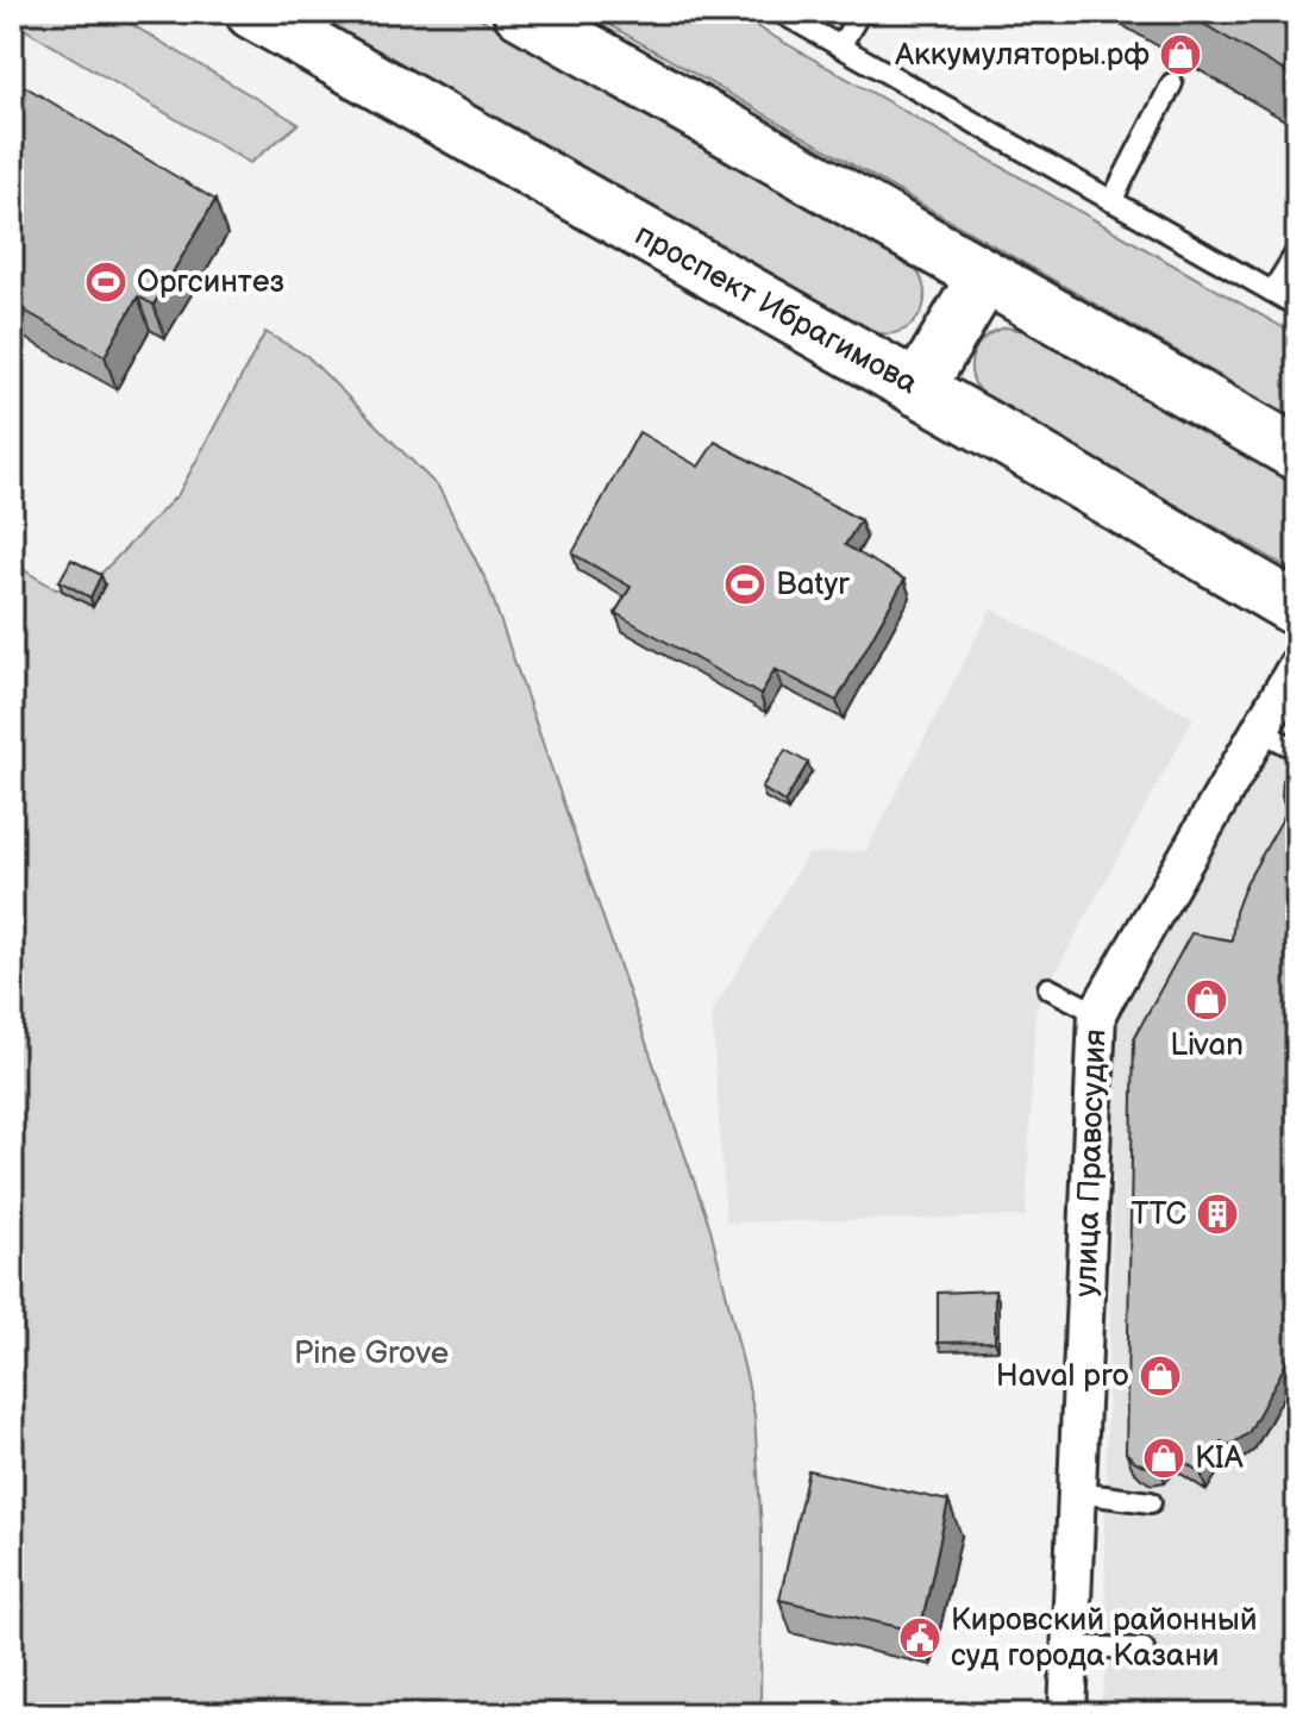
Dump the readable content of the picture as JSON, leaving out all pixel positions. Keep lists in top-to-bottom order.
{
  "streets": {
    "main road": ["проспект Ибрагимова"],
    "street": ["улица Правосудия"]
  },
  "parks": ["Pine Grove"],
  "places": {
    "shop": [
      "Аккумуляторы.рф",
      "Livan",
      "Haval pro",
      "KIA"
    ],
    "sports": ["Оргсинтез", "Batyr"],
    "building": ["ТТС"],
    "public building": ["Кировский районный суд города Казани"]
  }
}
